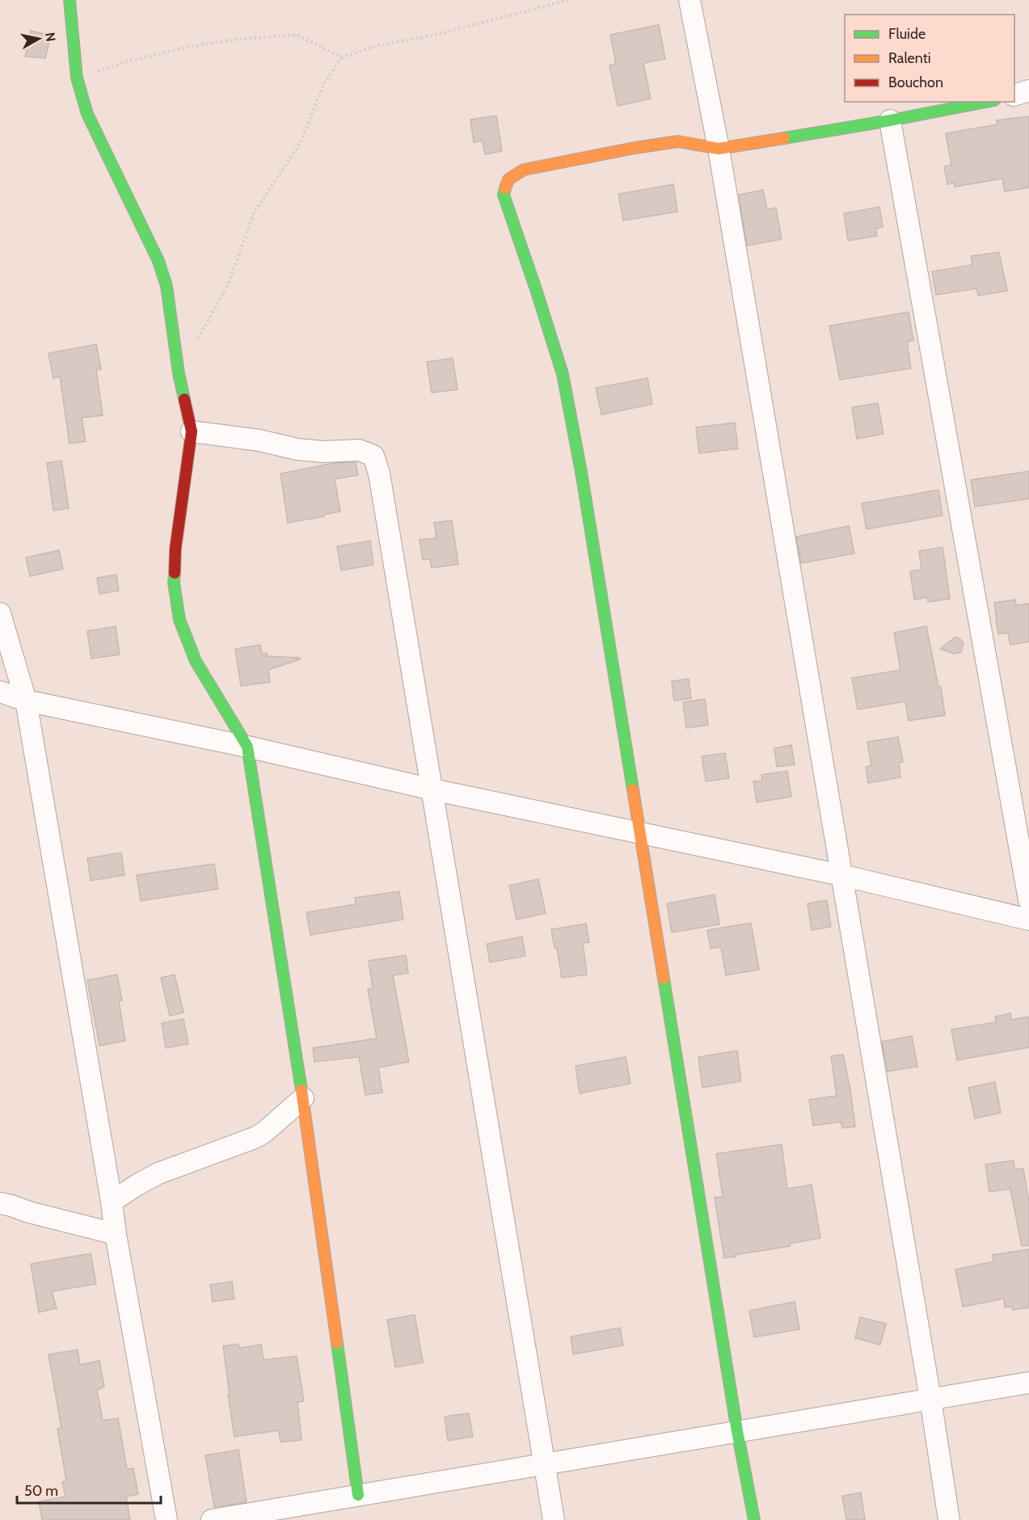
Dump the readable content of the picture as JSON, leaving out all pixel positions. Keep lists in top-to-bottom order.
{
  "legend": ["Fluide", "Ralenti", "Bouchon"],
  "scale_bar": "50 m",
  "north": "right"
}
